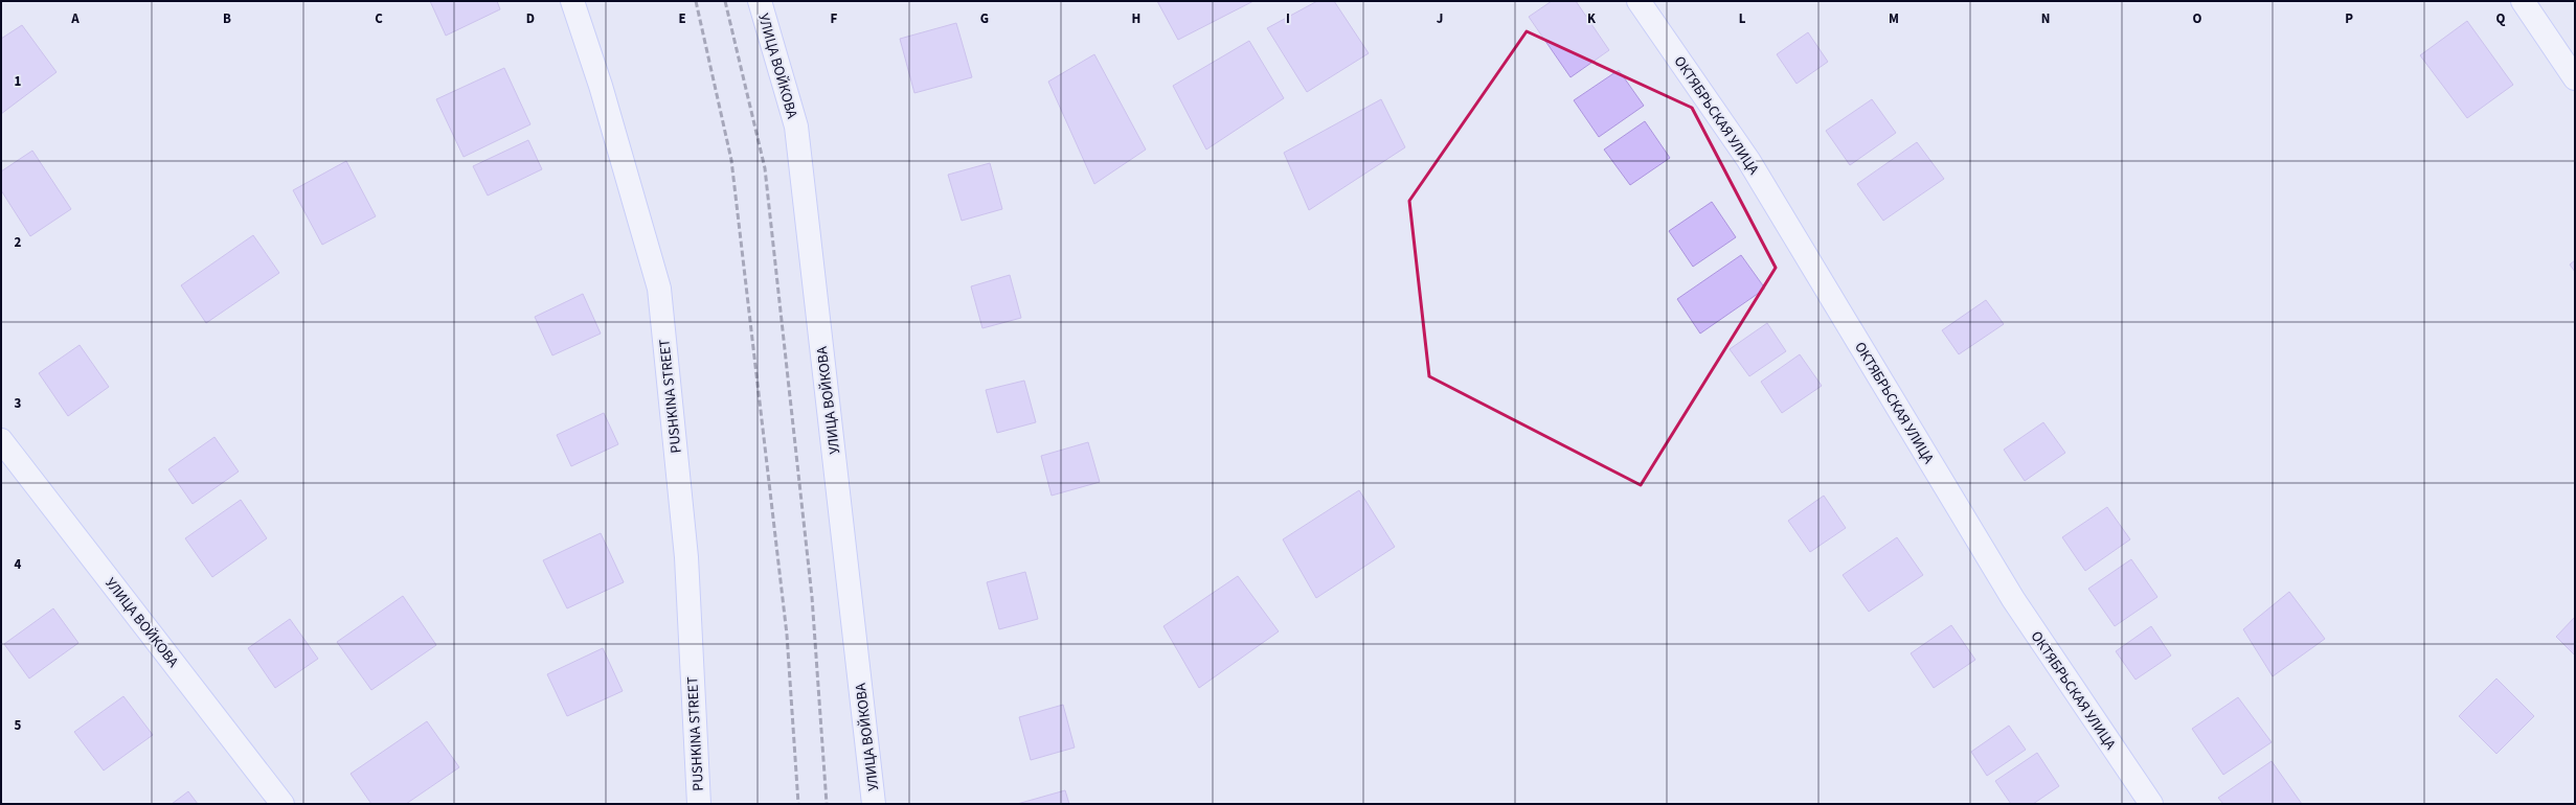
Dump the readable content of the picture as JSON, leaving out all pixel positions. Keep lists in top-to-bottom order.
{
  "streets": {
    "street": ["УЛИЦА ВОЙКОВА", "ОКТЯБРЬСКАЯ УЛИЦА", "PUSHKINA STREET"]
  },
  "grid": {
    "columns": [
      "A",
      "B",
      "C",
      "D",
      "E",
      "F",
      "G",
      "H",
      "I",
      "J",
      "K",
      "L",
      "M",
      "N",
      "O",
      "P",
      "Q"
    ],
    "rows": [
      "1",
      "2",
      "3",
      "4",
      "5"
    ]
  }
}
